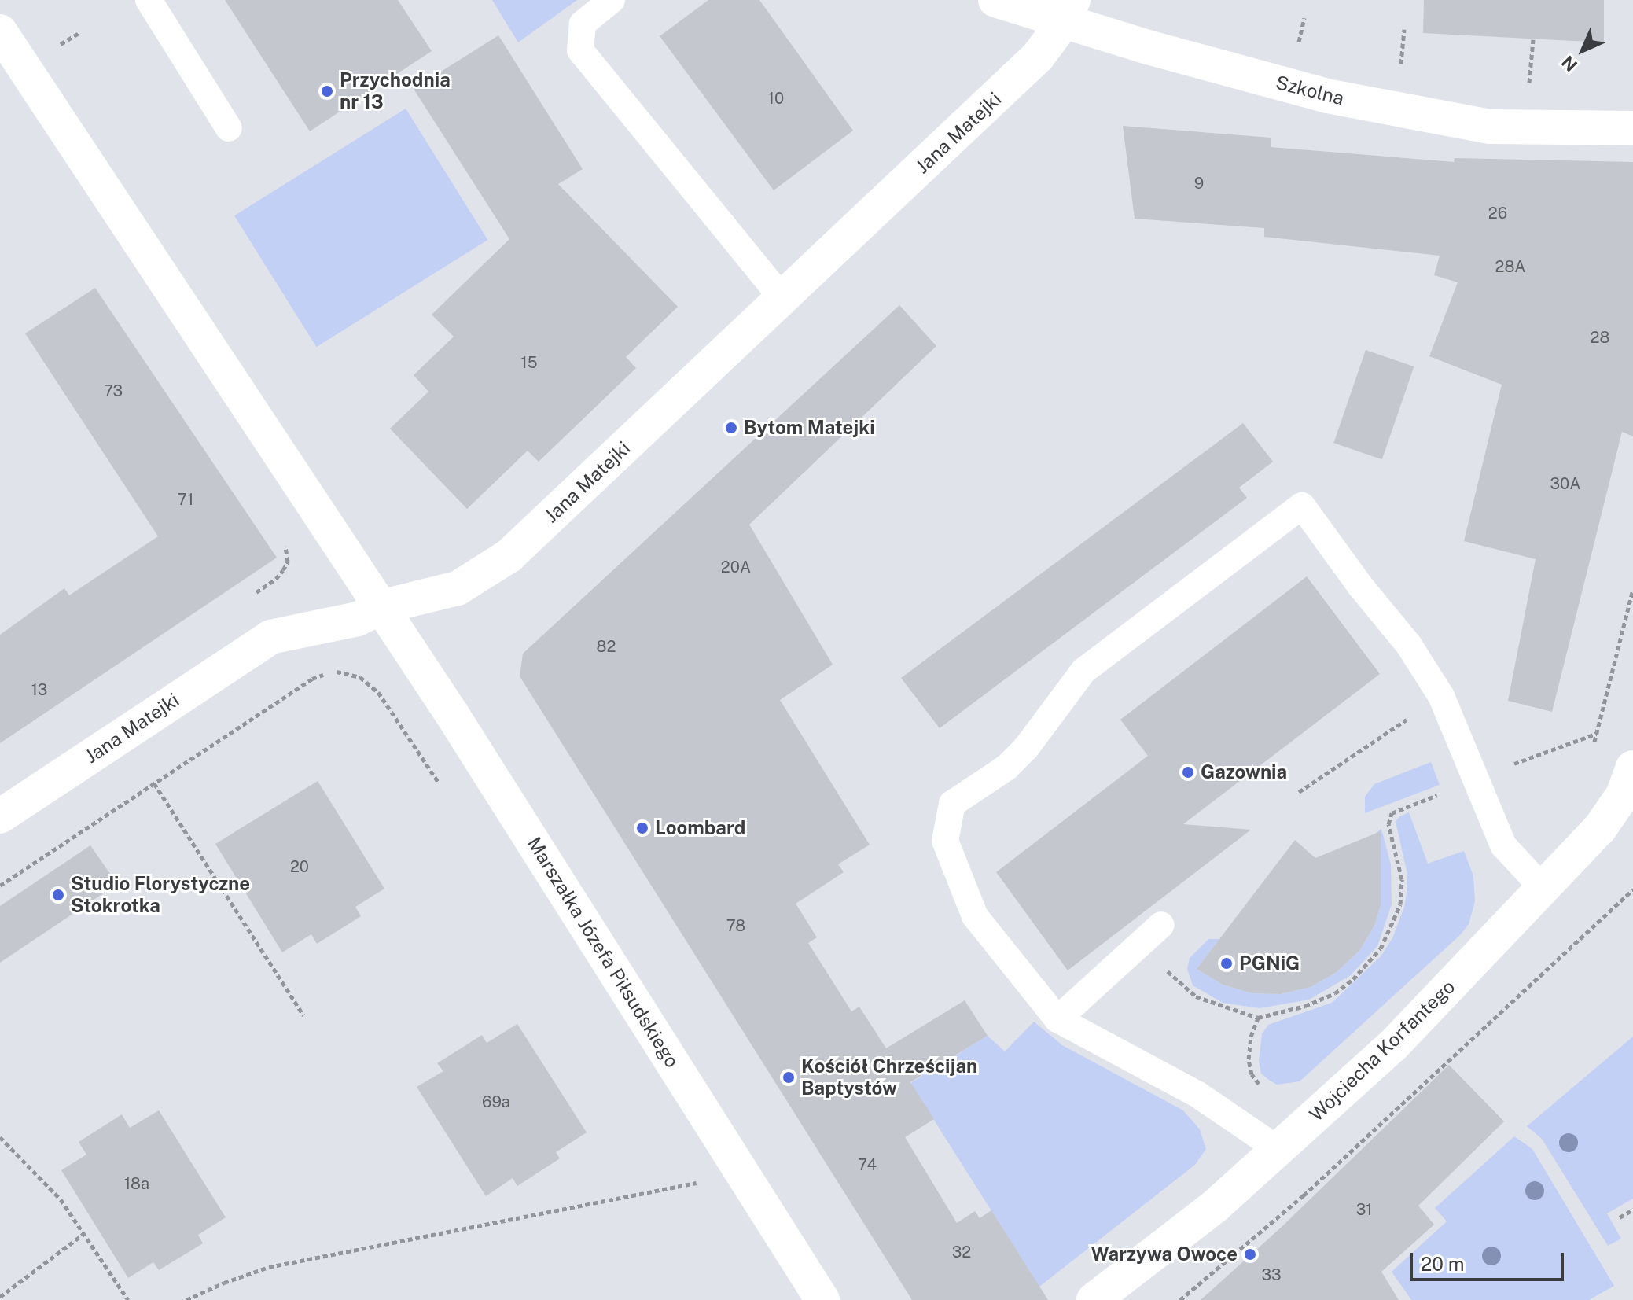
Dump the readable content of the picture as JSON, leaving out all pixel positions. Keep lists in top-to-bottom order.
{
  "streets": {
    "street": [
      "Szkolna",
      "Jana Matejki",
      "Marszałka Józefa Piłsudskiego",
      "Wojciecha Korfantego"
    ]
  },
  "crossings": [
    ["Szkolna", "Jana Matejki"],
    ["Jana Matejki", "Marszałka Józefa Piłsudskiego"]
  ],
  "places": [
    "Przychodnia nr 13",
    "Bytom Matejki",
    "Gazownia",
    "Loombard",
    "Studio Florystyczne Stokrotka",
    "PGNiG",
    "Kościół Chrześcijan Baptystów",
    "Warzywa Owoce"
  ],
  "house_numbers": [
    "10",
    "9",
    "26",
    "28A",
    "28",
    "15",
    "73",
    "30A",
    "71",
    "20A",
    "82",
    "13",
    "20",
    "78",
    "69a",
    "74",
    "18a",
    "31",
    "32",
    "33"
  ],
  "scale_bar": "20 m",
  "north": "bottom left"
}
